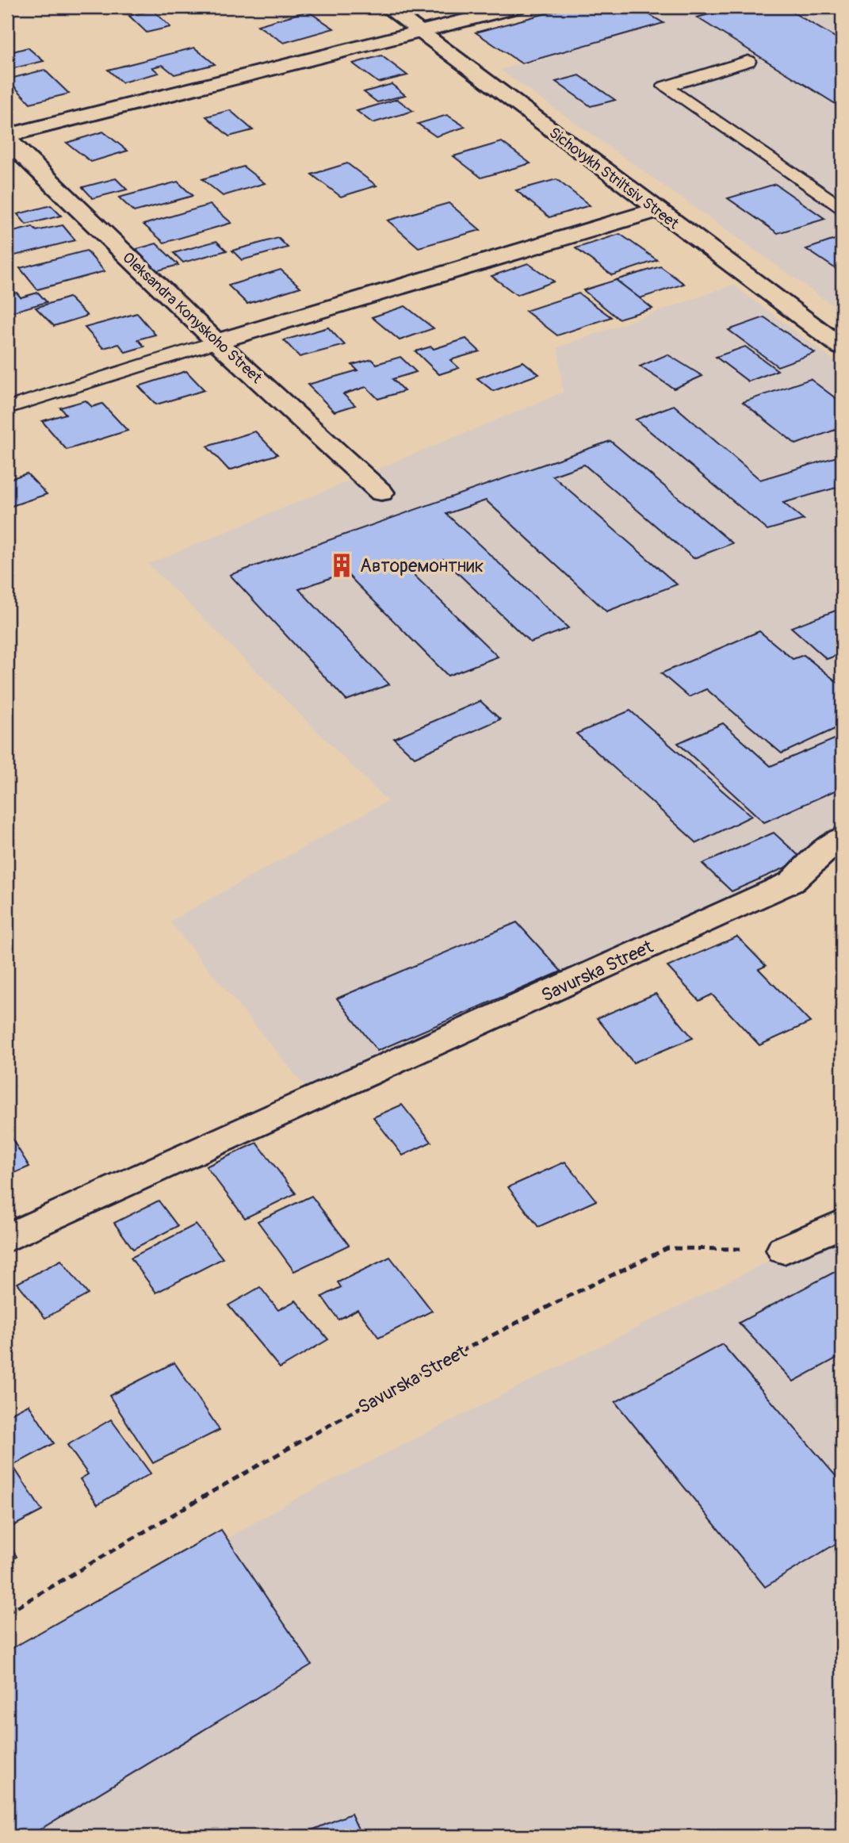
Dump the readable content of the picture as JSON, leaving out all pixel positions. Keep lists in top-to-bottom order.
{
  "streets": {
    "street": ["Sichovykh Striltsiv Street", "Oleksandra Konyskoho Street", "Savurska Street"]
  },
  "places": {
    "building": ["Авторемонтник"]
  }
}
